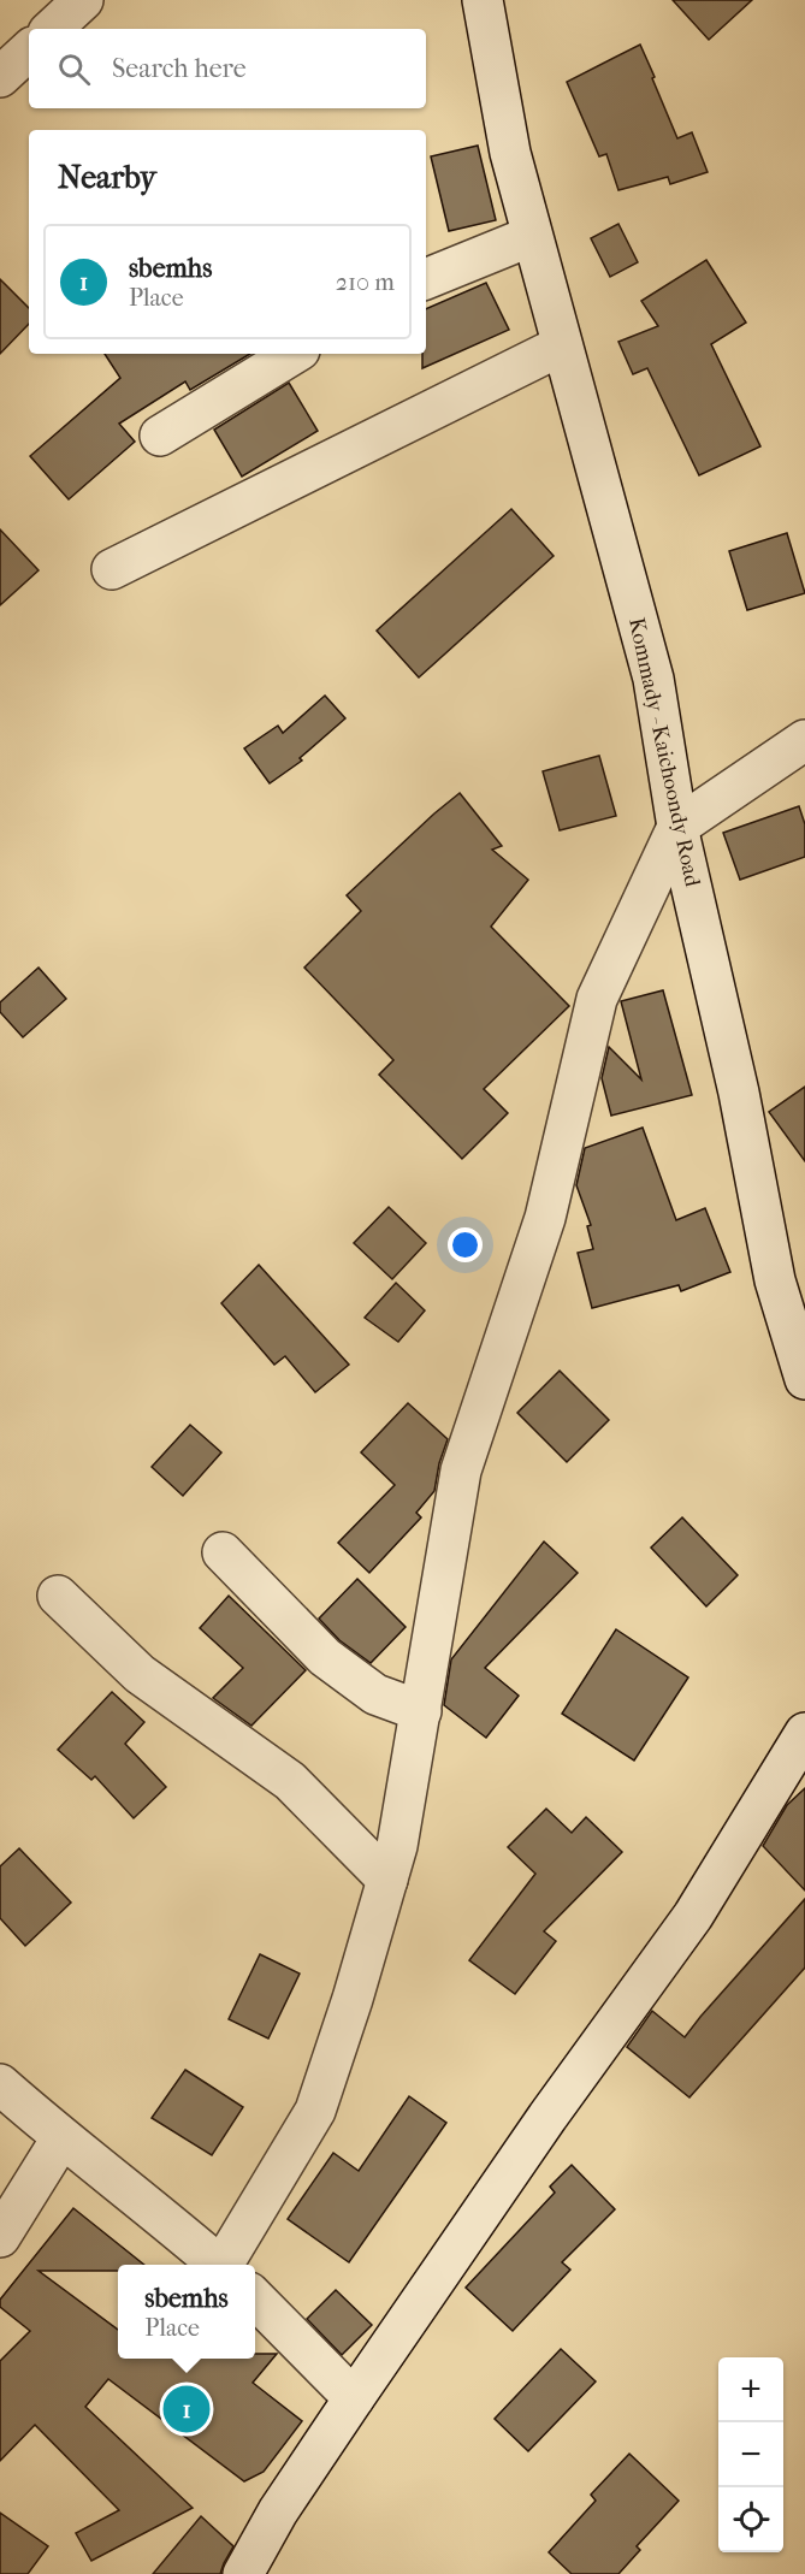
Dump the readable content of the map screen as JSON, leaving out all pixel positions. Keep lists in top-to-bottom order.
{
  "streets": {
    "street": ["Kommady - Kaichoondy Road"]
  },
  "page": {
    "search": "Search here",
    "heading": "Nearby",
    "list": [
      {
        "mark": "1",
        "name": "sbemhs",
        "note": "Place",
        "value": "210 m"
      }
    ],
    "popup": ["sbemhs", "Place"],
    "map_buttons": ["+", "−"],
    "pins": "1"
  }
}
